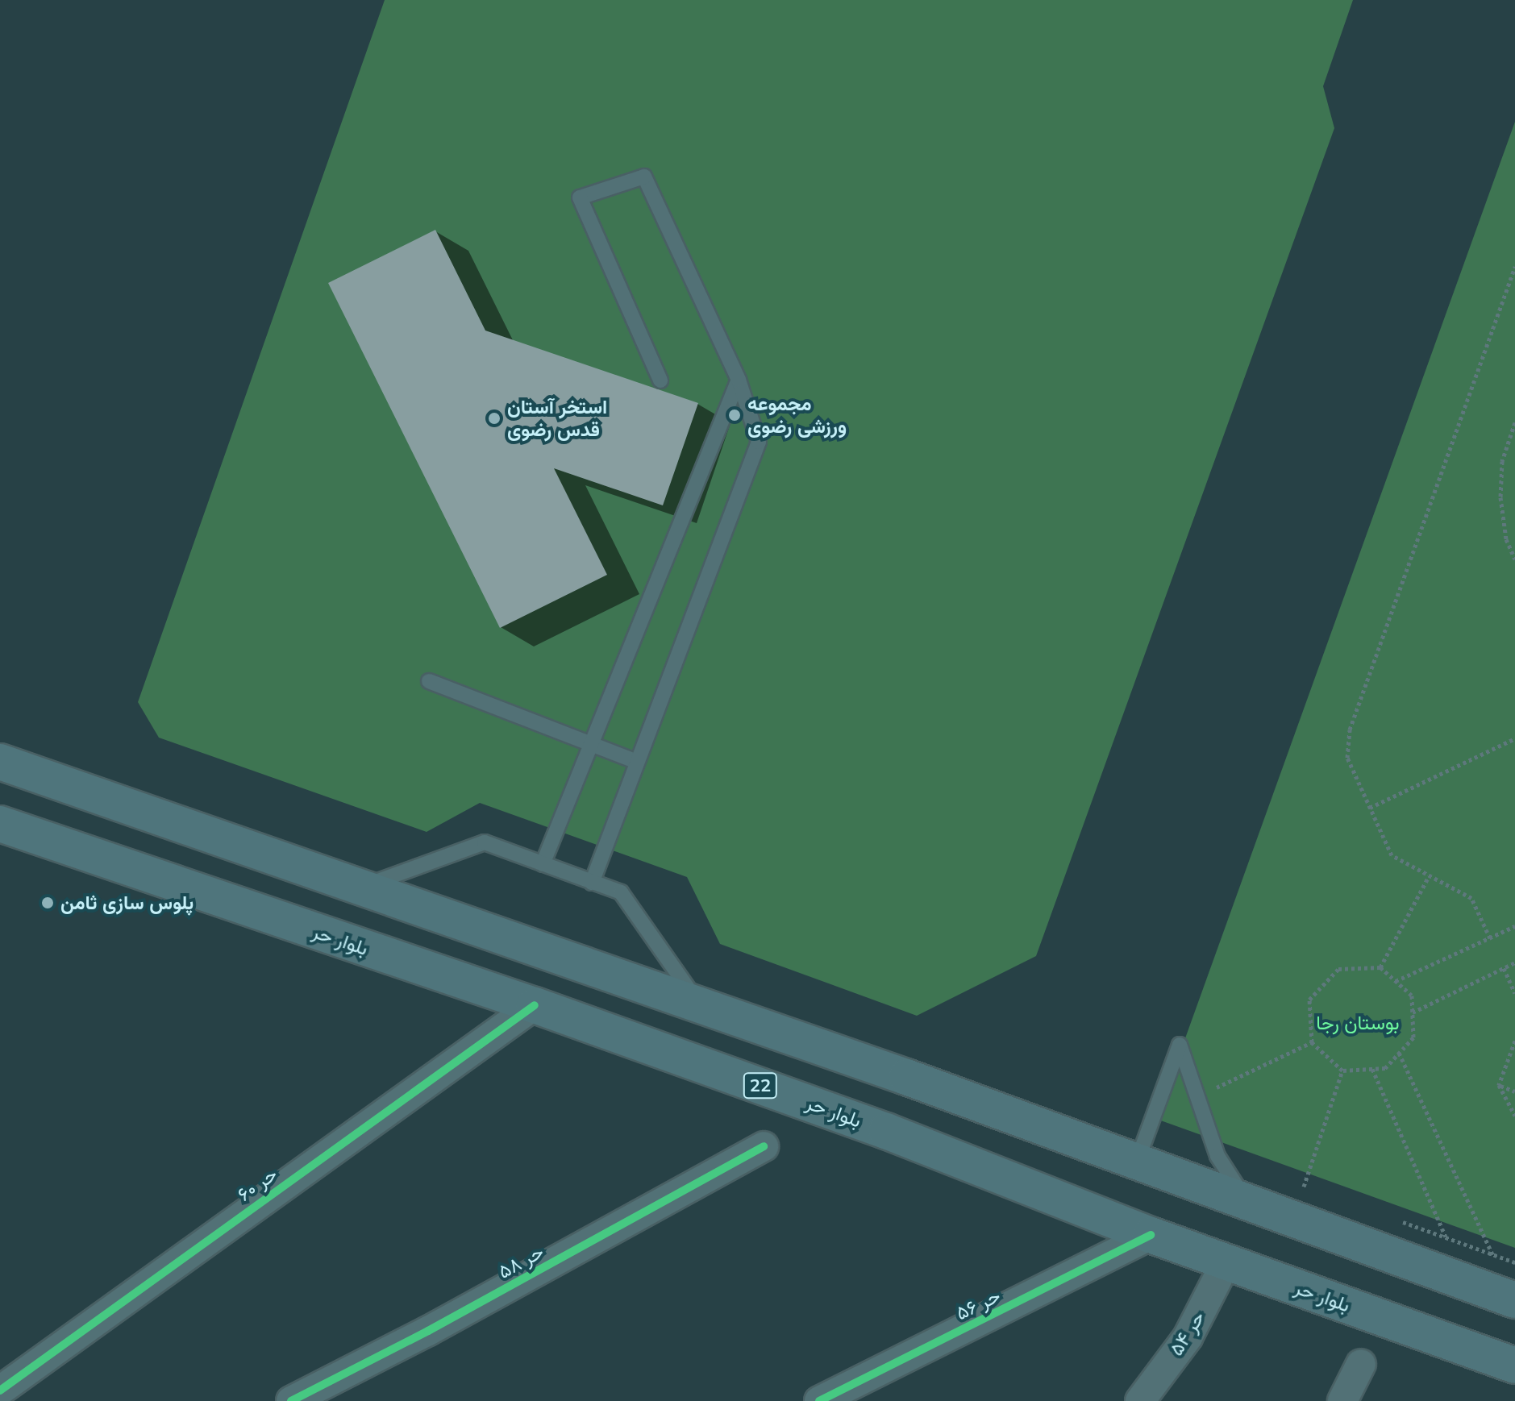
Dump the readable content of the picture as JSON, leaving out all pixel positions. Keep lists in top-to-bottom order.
{
  "streets": {
    "main road": ["بلوار حر", "22"],
    "street": [
      "حر ۶۰",
      "حر ۵۸",
      "حر ۵۶",
      "حر ۵۴"
    ]
  },
  "crossings": [
    ["بلوار حر", "حر ۶۰"],
    ["بلوار حر", "حر ۵۶"],
    ["بلوار حر", "حر ۵۴"]
  ],
  "parks": ["بوستان رجا"],
  "places": ["مجموعه ورزشی رضوی", "استخر آستان قدس رضوی", "پلوس سازی ثامن"]
}
